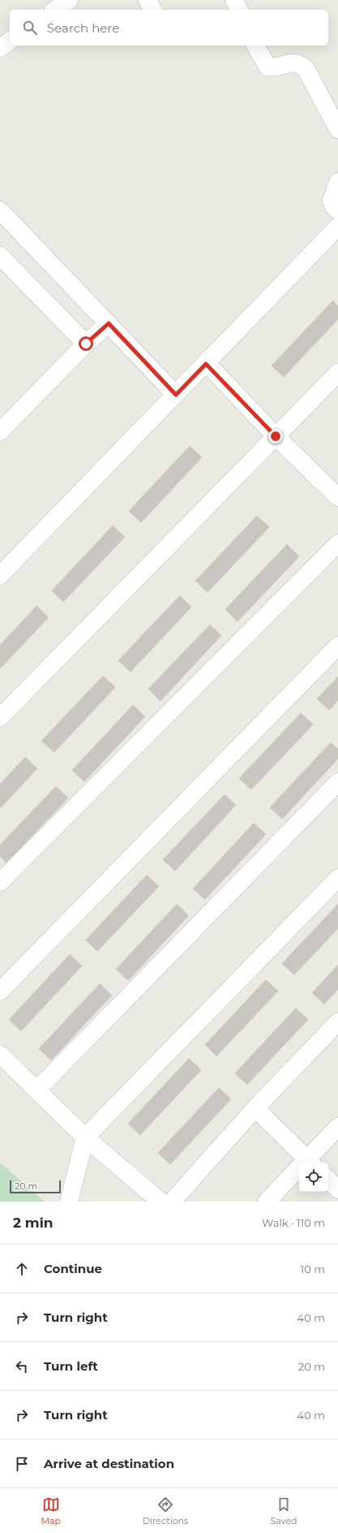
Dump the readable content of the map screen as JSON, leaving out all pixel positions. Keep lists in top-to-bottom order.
{
  "scale_bar": "20 m",
  "page": {
    "search": "Search here",
    "scale": "20 m",
    "heading": ["2 min", "Walk · 110 m"],
    "list": [
      ["Continue", "10 m"],
      ["Turn right", "40 m"],
      ["Turn left", "20 m"],
      ["Turn right", "40 m"],
      "Arrive at destination"
    ],
    "nav": ["Map", "Directions", "Saved"]
  }
}
